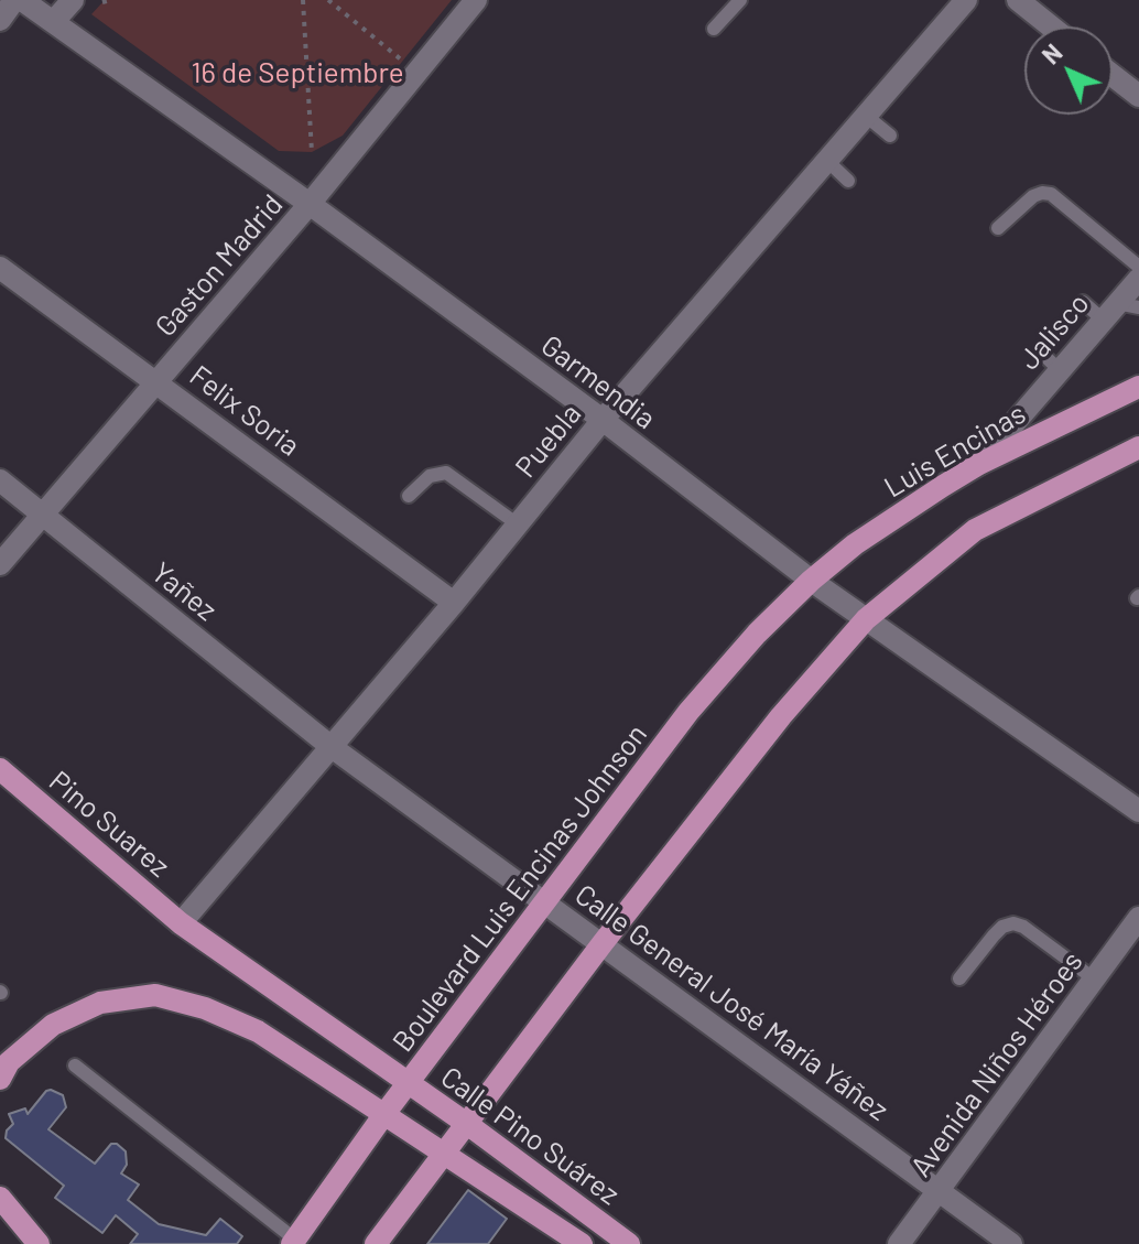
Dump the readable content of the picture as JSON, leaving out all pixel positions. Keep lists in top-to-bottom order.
{
  "streets": {
    "main road": [
      "Luis Encinas",
      "Pino Suarez",
      "Boulevard Luis Encinas Johnson",
      "Calle Pino Suárez"
    ],
    "street": [
      "Gaston Madrid",
      "Jalisco",
      "Garmendia",
      "Felix Soria",
      "Puebla",
      "Yañez",
      "Calle General José María Yáñez",
      "Avenida Niños Héroes"
    ]
  },
  "crossings": [
    ["Gaston Madrid", "Garmendia"],
    ["Gaston Madrid", "Felix Soria"],
    ["Gaston Madrid", "Yañez"],
    ["Jalisco", "Luis Encinas"],
    ["Garmendia", "Puebla"],
    ["Garmendia", "Luis Encinas"],
    ["Garmendia", "Boulevard Luis Encinas Johnson"],
    ["Felix Soria", "Puebla"],
    ["Puebla", "Yañez"],
    ["Puebla", "Pino Suarez"],
    ["Puebla", "Calle General José María Yáñez"],
    ["Puebla", "Calle Pino Suárez"],
    ["Luis Encinas", "Boulevard Luis Encinas Johnson"],
    ["Yañez", "Calle General José María Yáñez"],
    ["Pino Suarez", "Calle Pino Suárez"],
    ["Boulevard Luis Encinas Johnson", "Calle General José María Yáñez"],
    ["Boulevard Luis Encinas Johnson", "Calle Pino Suárez"],
    ["Calle General José María Yáñez", "Avenida Niños Héroes"]
  ],
  "parks": ["16 de Septiembre"],
  "north": "top left"
}
